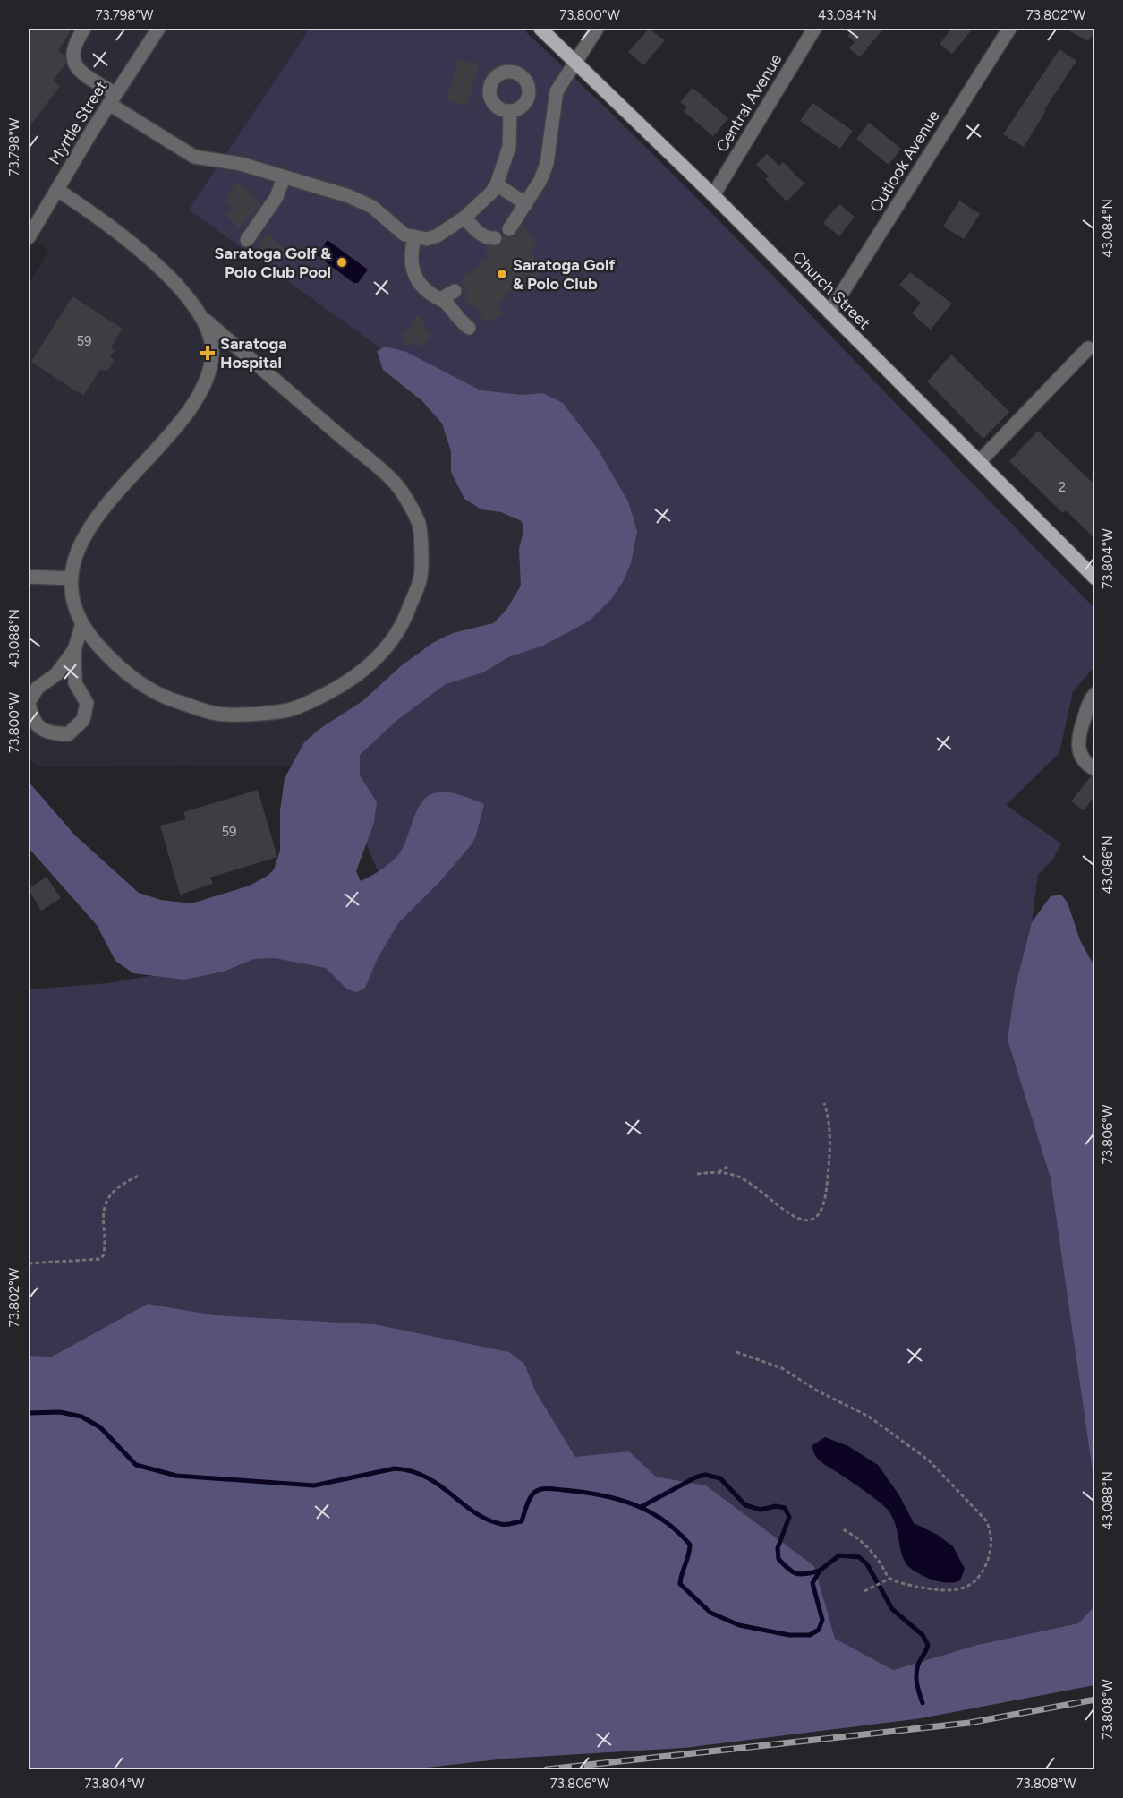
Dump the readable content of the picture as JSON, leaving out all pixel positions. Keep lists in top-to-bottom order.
{
  "streets": {
    "main road": ["Church Street"],
    "street": ["Central Avenue", "Myrtle Street", "Outlook Avenue"]
  },
  "crossings": [
    ["Central Avenue", "Church Street"],
    ["Outlook Avenue", "Church Street"]
  ],
  "places": {
    "other": ["Saratoga Golf & Polo Club Pool", "Saratoga Golf & Polo Club"],
    "health": ["Saratoga Hospital"]
  },
  "house_numbers": ["59", "2", "59"],
  "coordinates": [
    "73.798°W",
    "73.800°W",
    "43.084°N",
    "73.802°W",
    "73.804°W",
    "43.088°N",
    "43.086°N",
    "73.806°W",
    "73.808°W"
  ]
}
